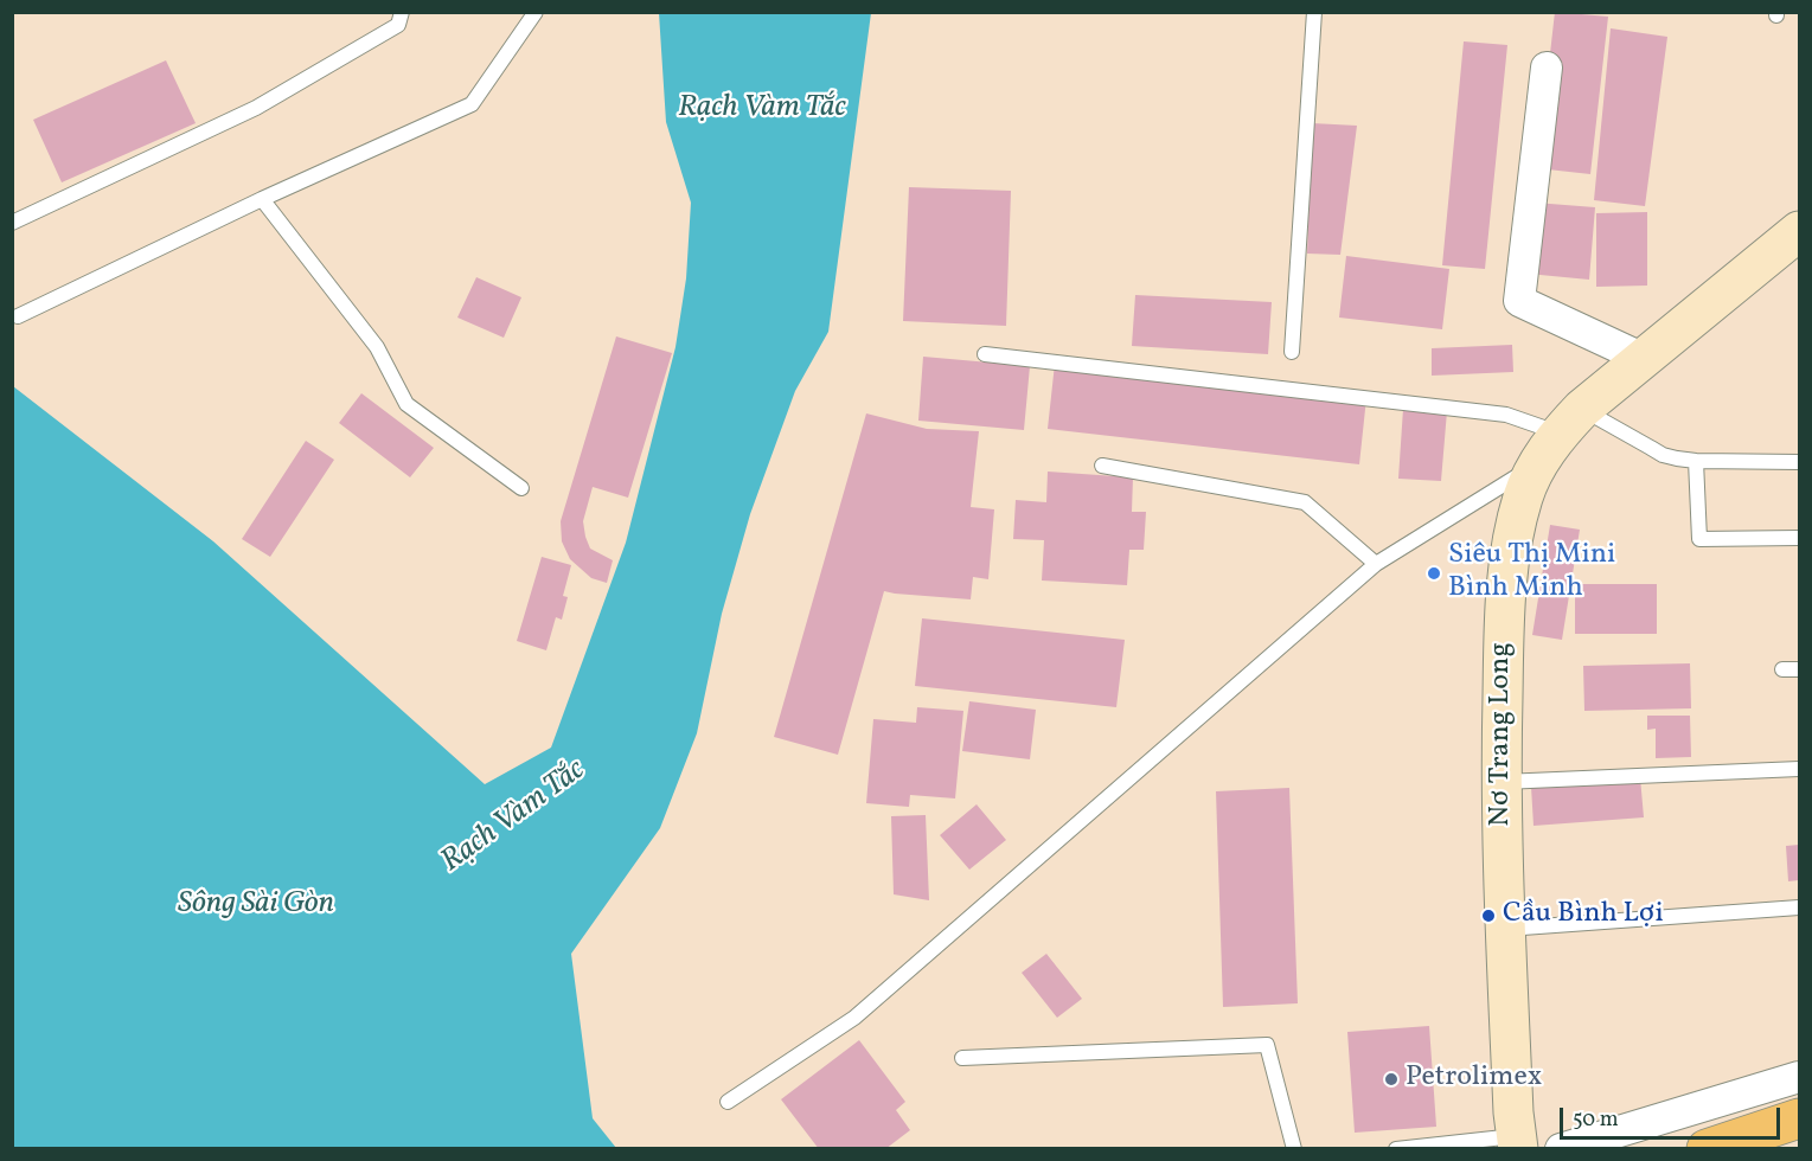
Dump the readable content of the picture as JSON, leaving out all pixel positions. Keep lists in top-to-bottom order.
{
  "streets": {
    "street": ["Nơ Trang Long"]
  },
  "water": ["Rạch Vàm Tắc", "Sông Sài Gòn"],
  "places": ["Siêu Thị Mini Bình Minh", "Cầu Bình Lợi", "Petrolimex"],
  "scale_bar": "50 m"
}
